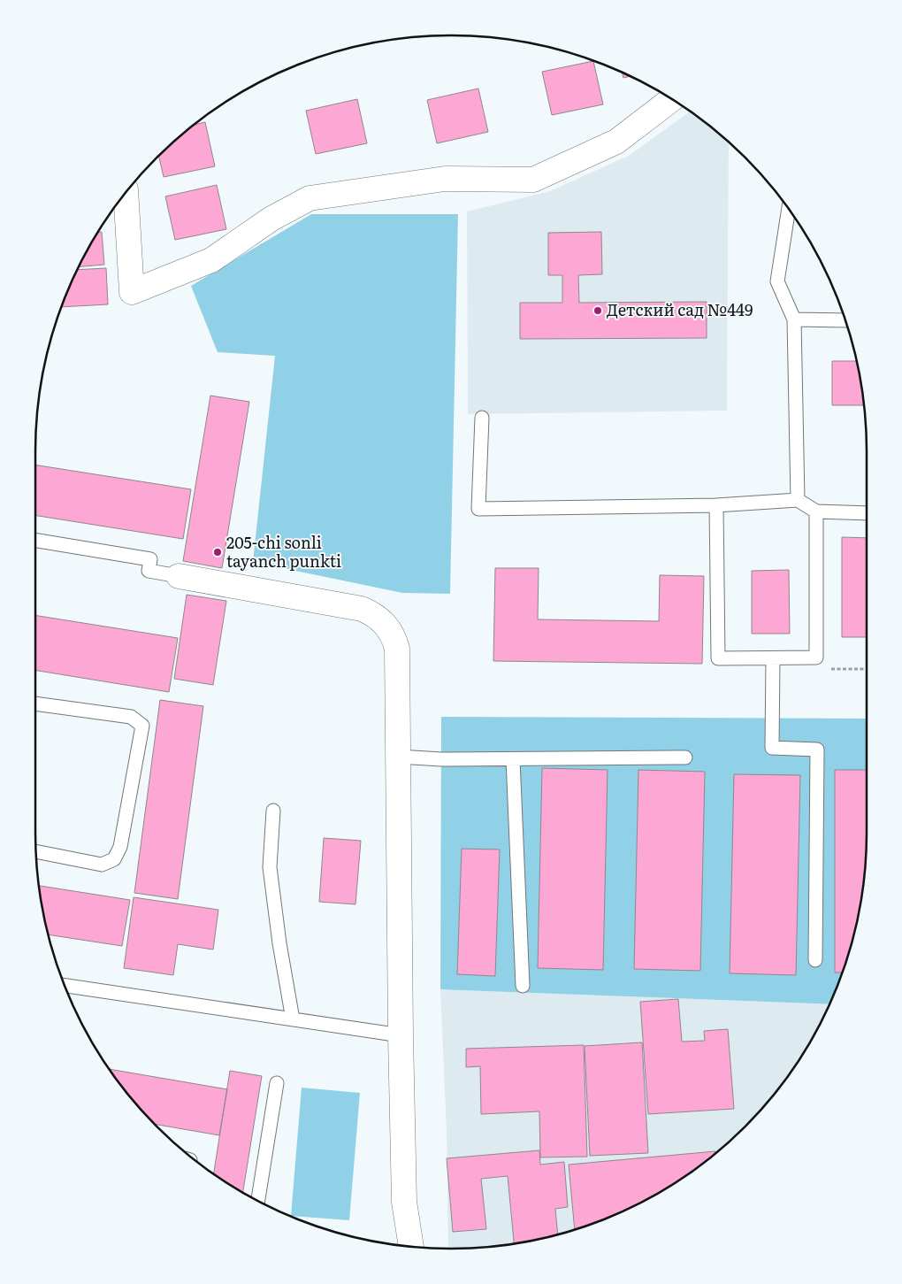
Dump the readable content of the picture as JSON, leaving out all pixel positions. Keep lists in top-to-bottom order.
{
  "places": ["Детский сад №449", "205-chi sonli tayanch punkti"]
}
